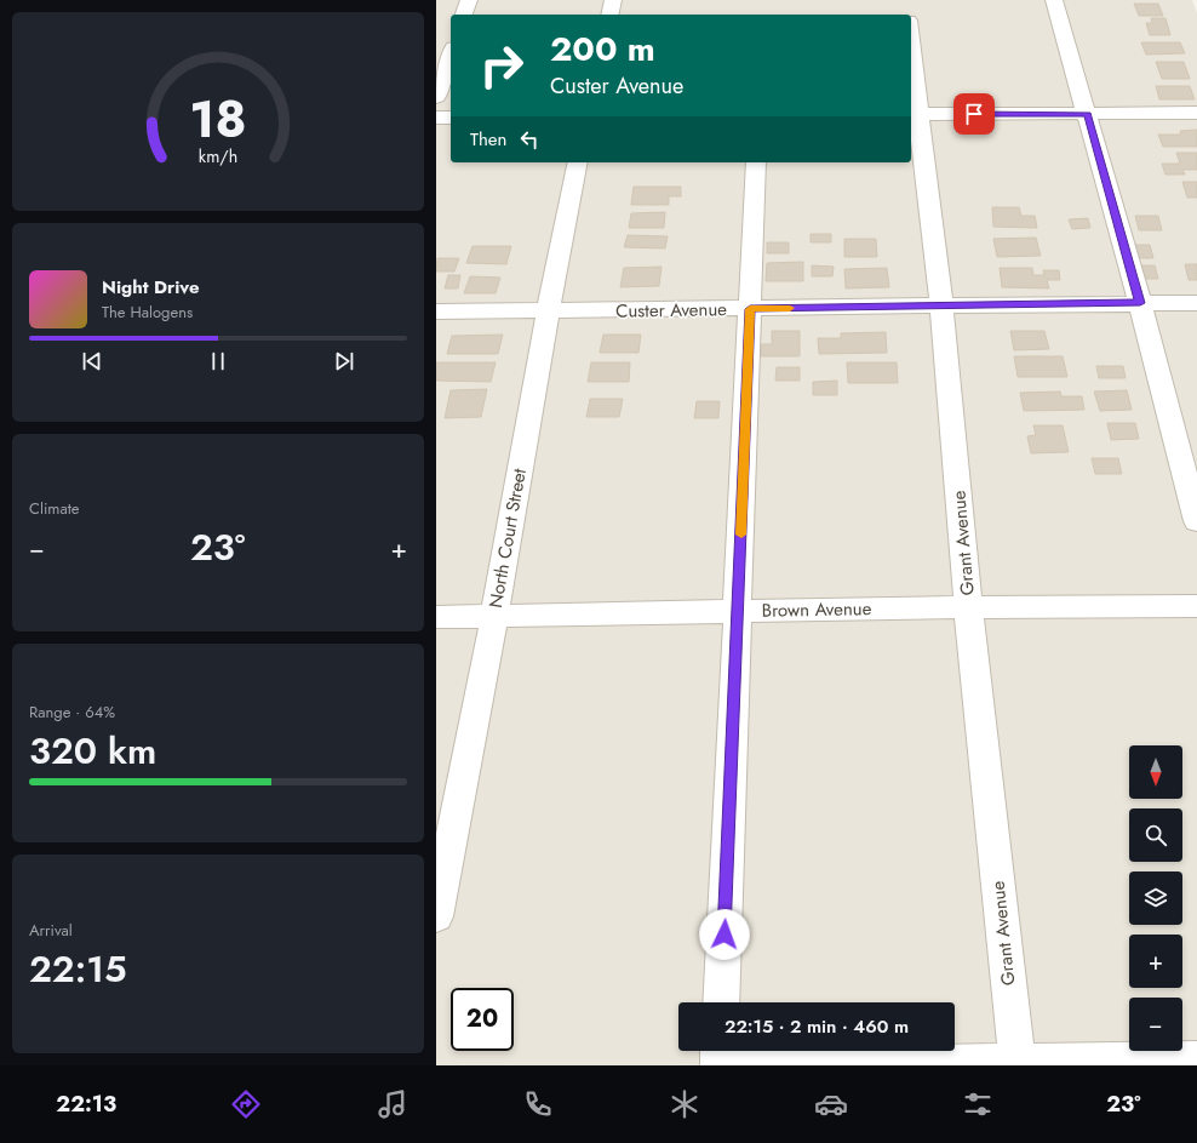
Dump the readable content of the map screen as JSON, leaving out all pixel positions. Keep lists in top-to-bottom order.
{
  "streets": {
    "street": [
      "Custer Avenue",
      "North Court Street",
      "Grant Avenue",
      "Brown Avenue"
    ]
  },
  "crossings": [
    ["Custer Avenue", "North Court Street"],
    ["Custer Avenue", "Grant Avenue"],
    ["North Court Street", "Brown Avenue"],
    ["Grant Avenue", "Brown Avenue"]
  ],
  "north": "bottom",
  "page": {
    "turn": ["200 m", "Custer Avenue"],
    "then": "Then",
    "song": ["Night Drive", "The Halogens"],
    "tile": [
      "Climate",
      ["Range · 64%", "320 km"],
      ["Arrival", "22:15"]
    ],
    "heat": ["−", "23°", "+"],
    "map_buttons": ["+", "−"],
    "limit": "20",
    "trip": "22:15 · 2 min · 460 m",
    "tabs": ["22:13", "23°"],
    "gauge": ["18", "km/h"]
  }
}
